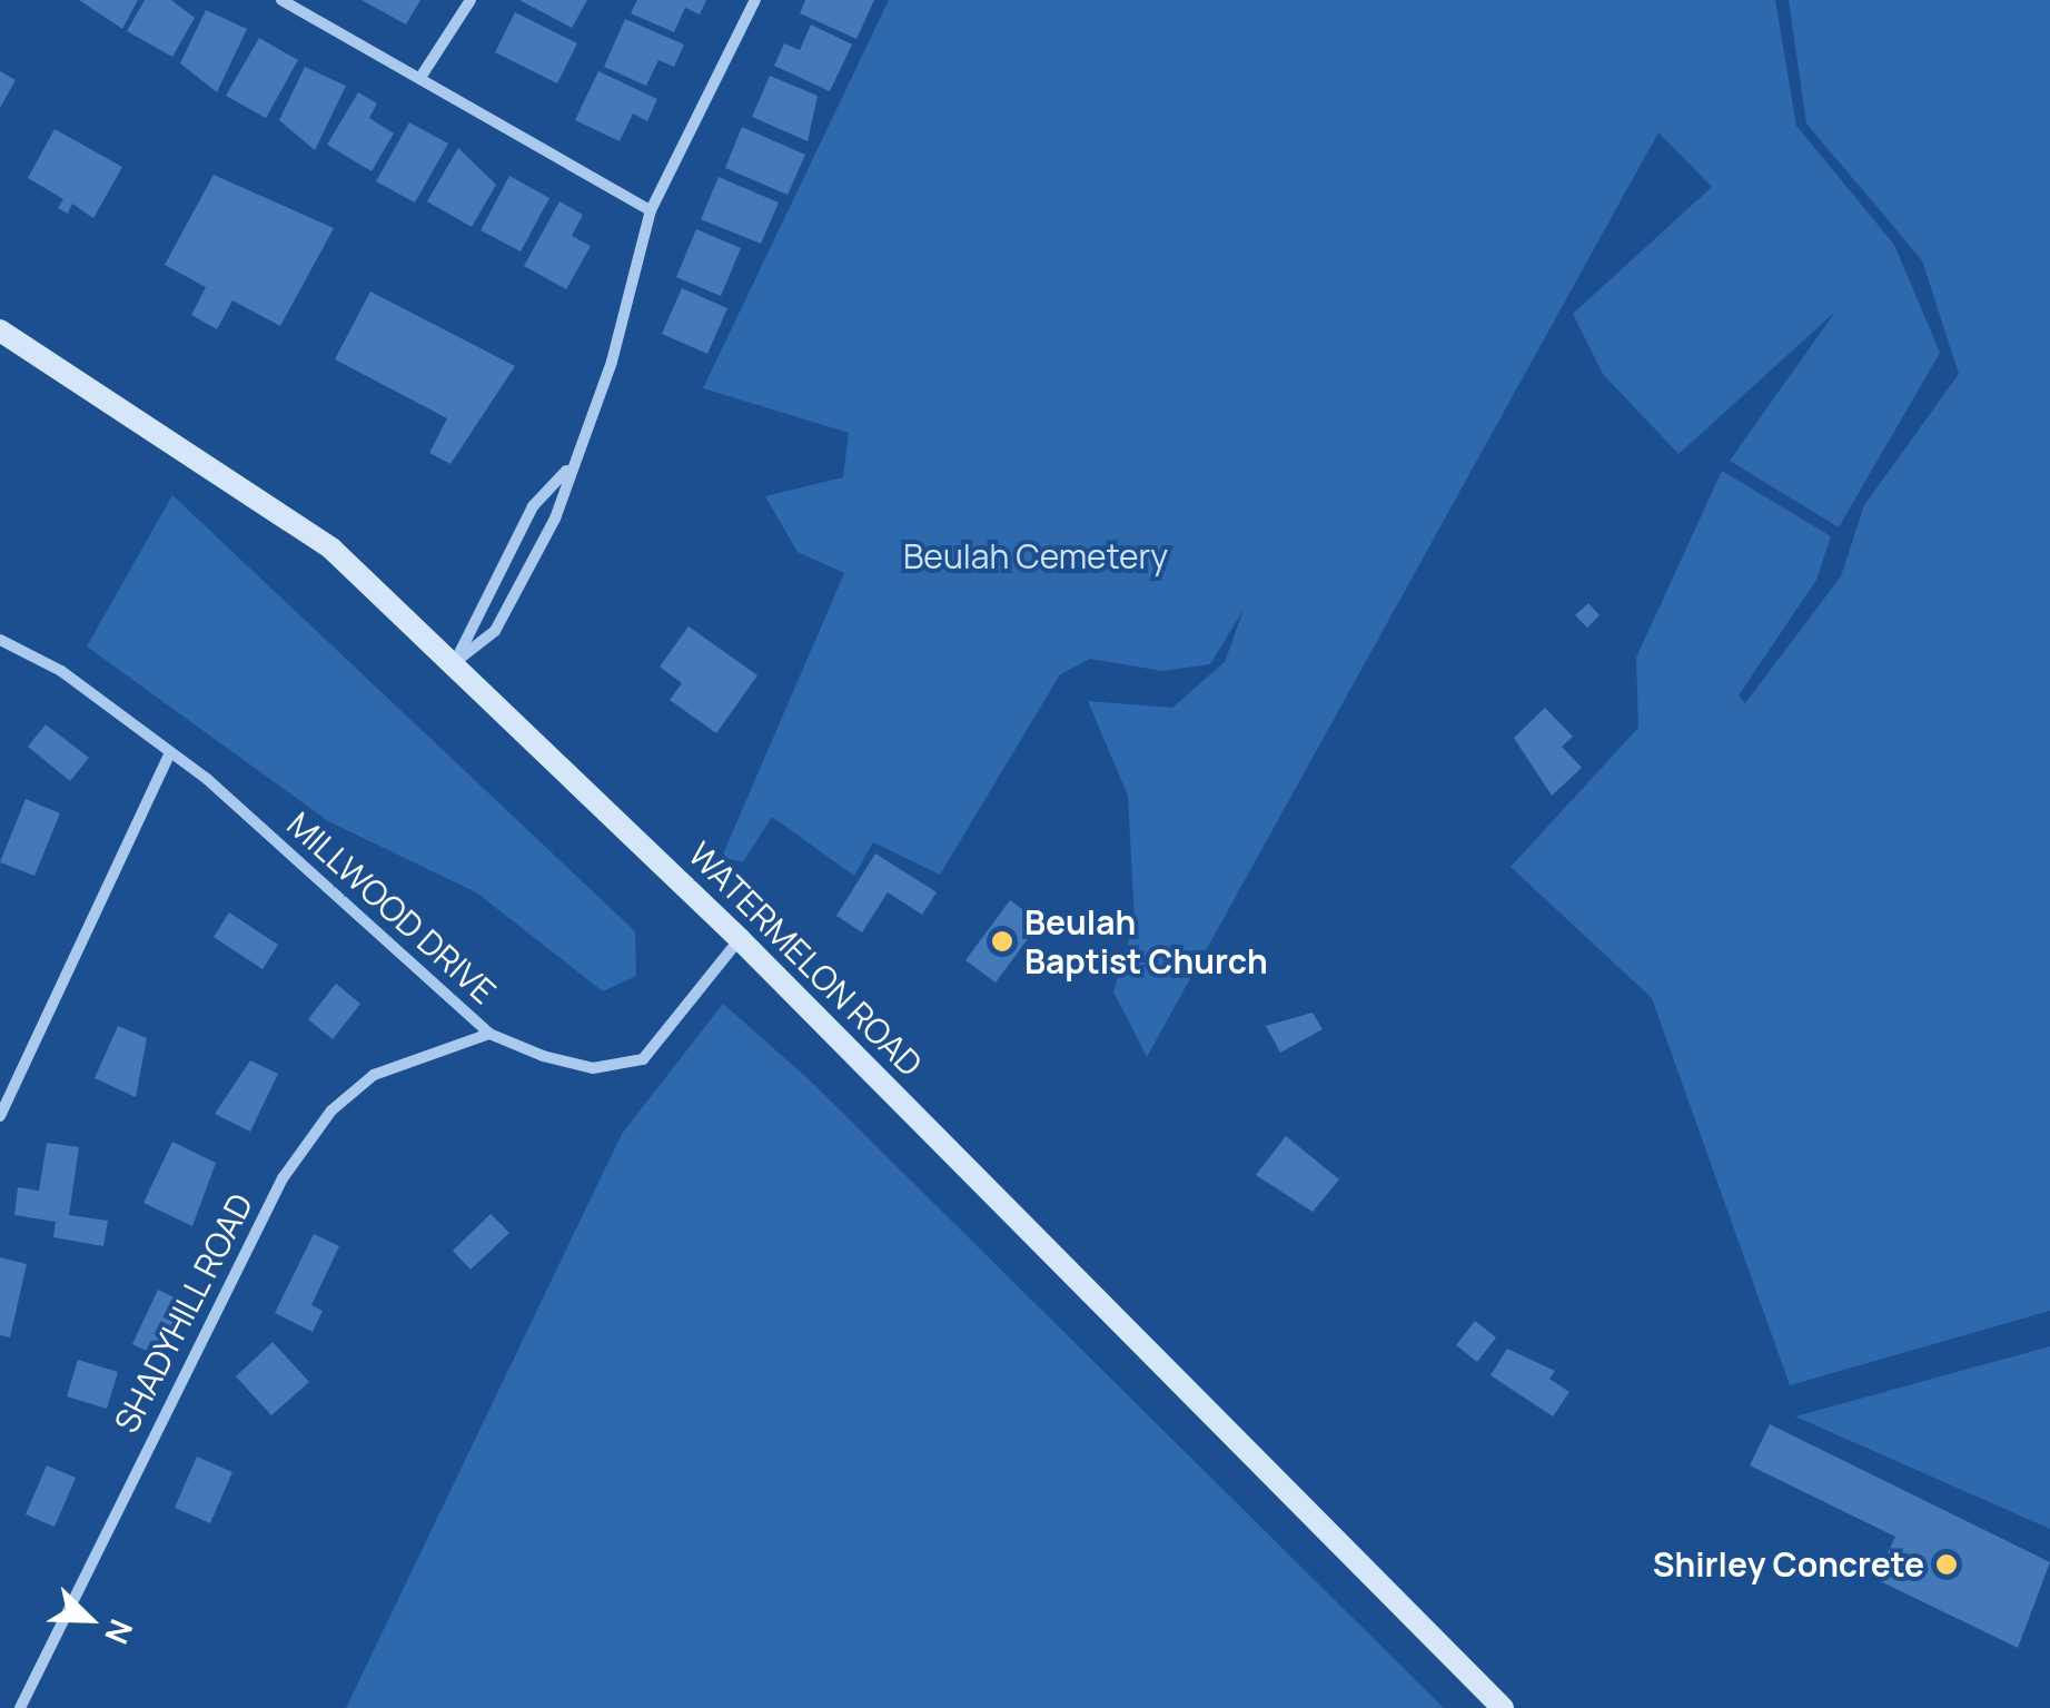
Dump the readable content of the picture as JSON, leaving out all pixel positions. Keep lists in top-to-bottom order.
{
  "streets": {
    "main road": ["WATERMELON ROAD"],
    "street": ["MILLWOOD DRIVE", "SHADYHILL ROAD"]
  },
  "crossings": [
    ["MILLWOOD DRIVE", "WATERMELON ROAD"],
    ["MILLWOOD DRIVE", "SHADYHILL ROAD"]
  ],
  "parks": ["Beulah Cemetery"],
  "places": ["Beulah Baptist Church", "Shirley Concrete"],
  "north": "bottom right"
}
